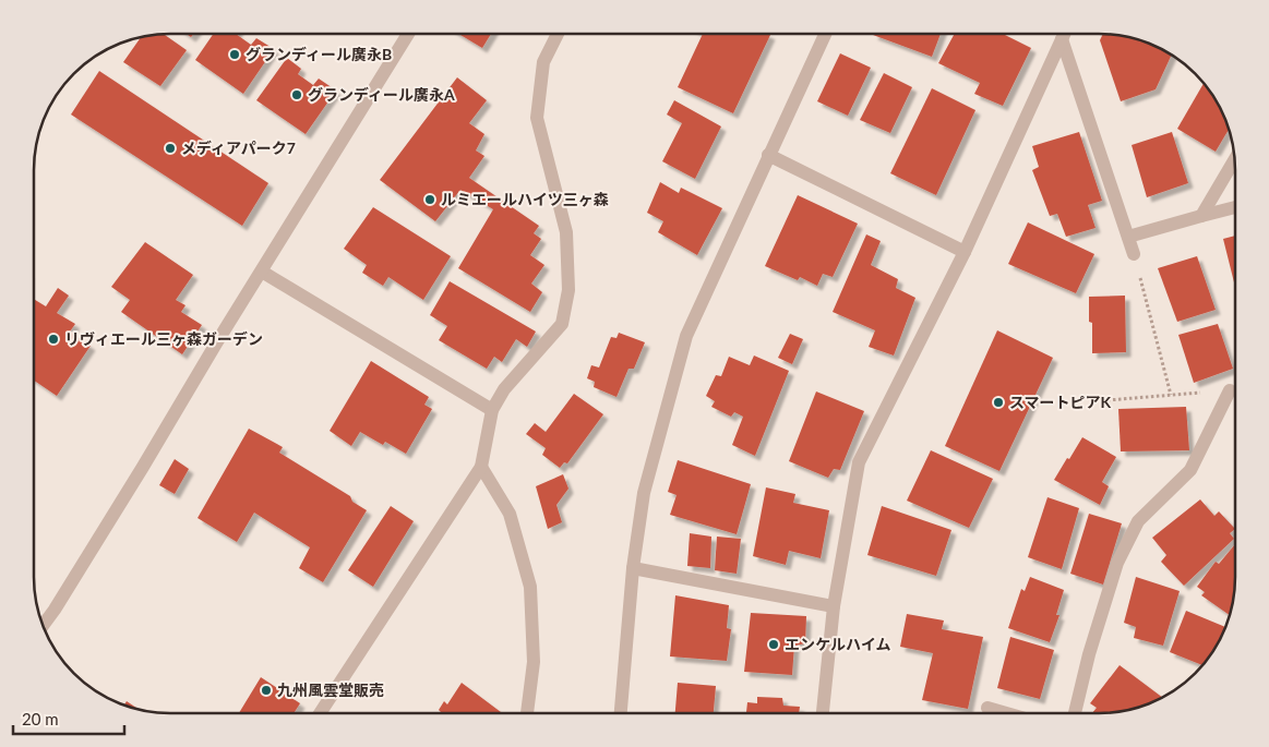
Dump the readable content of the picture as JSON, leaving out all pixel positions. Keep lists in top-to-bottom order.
{
  "places": [
    "グランディール廣永B",
    "グランディール廣永A",
    "メディアパーク7",
    "ルミエールハイツ三ヶ森",
    "リヴィエール三ヶ森ガーデン",
    "スマートピアK",
    "エンケルハイム",
    "九州風雲堂販売"
  ],
  "scale_bar": "20 m"
}
